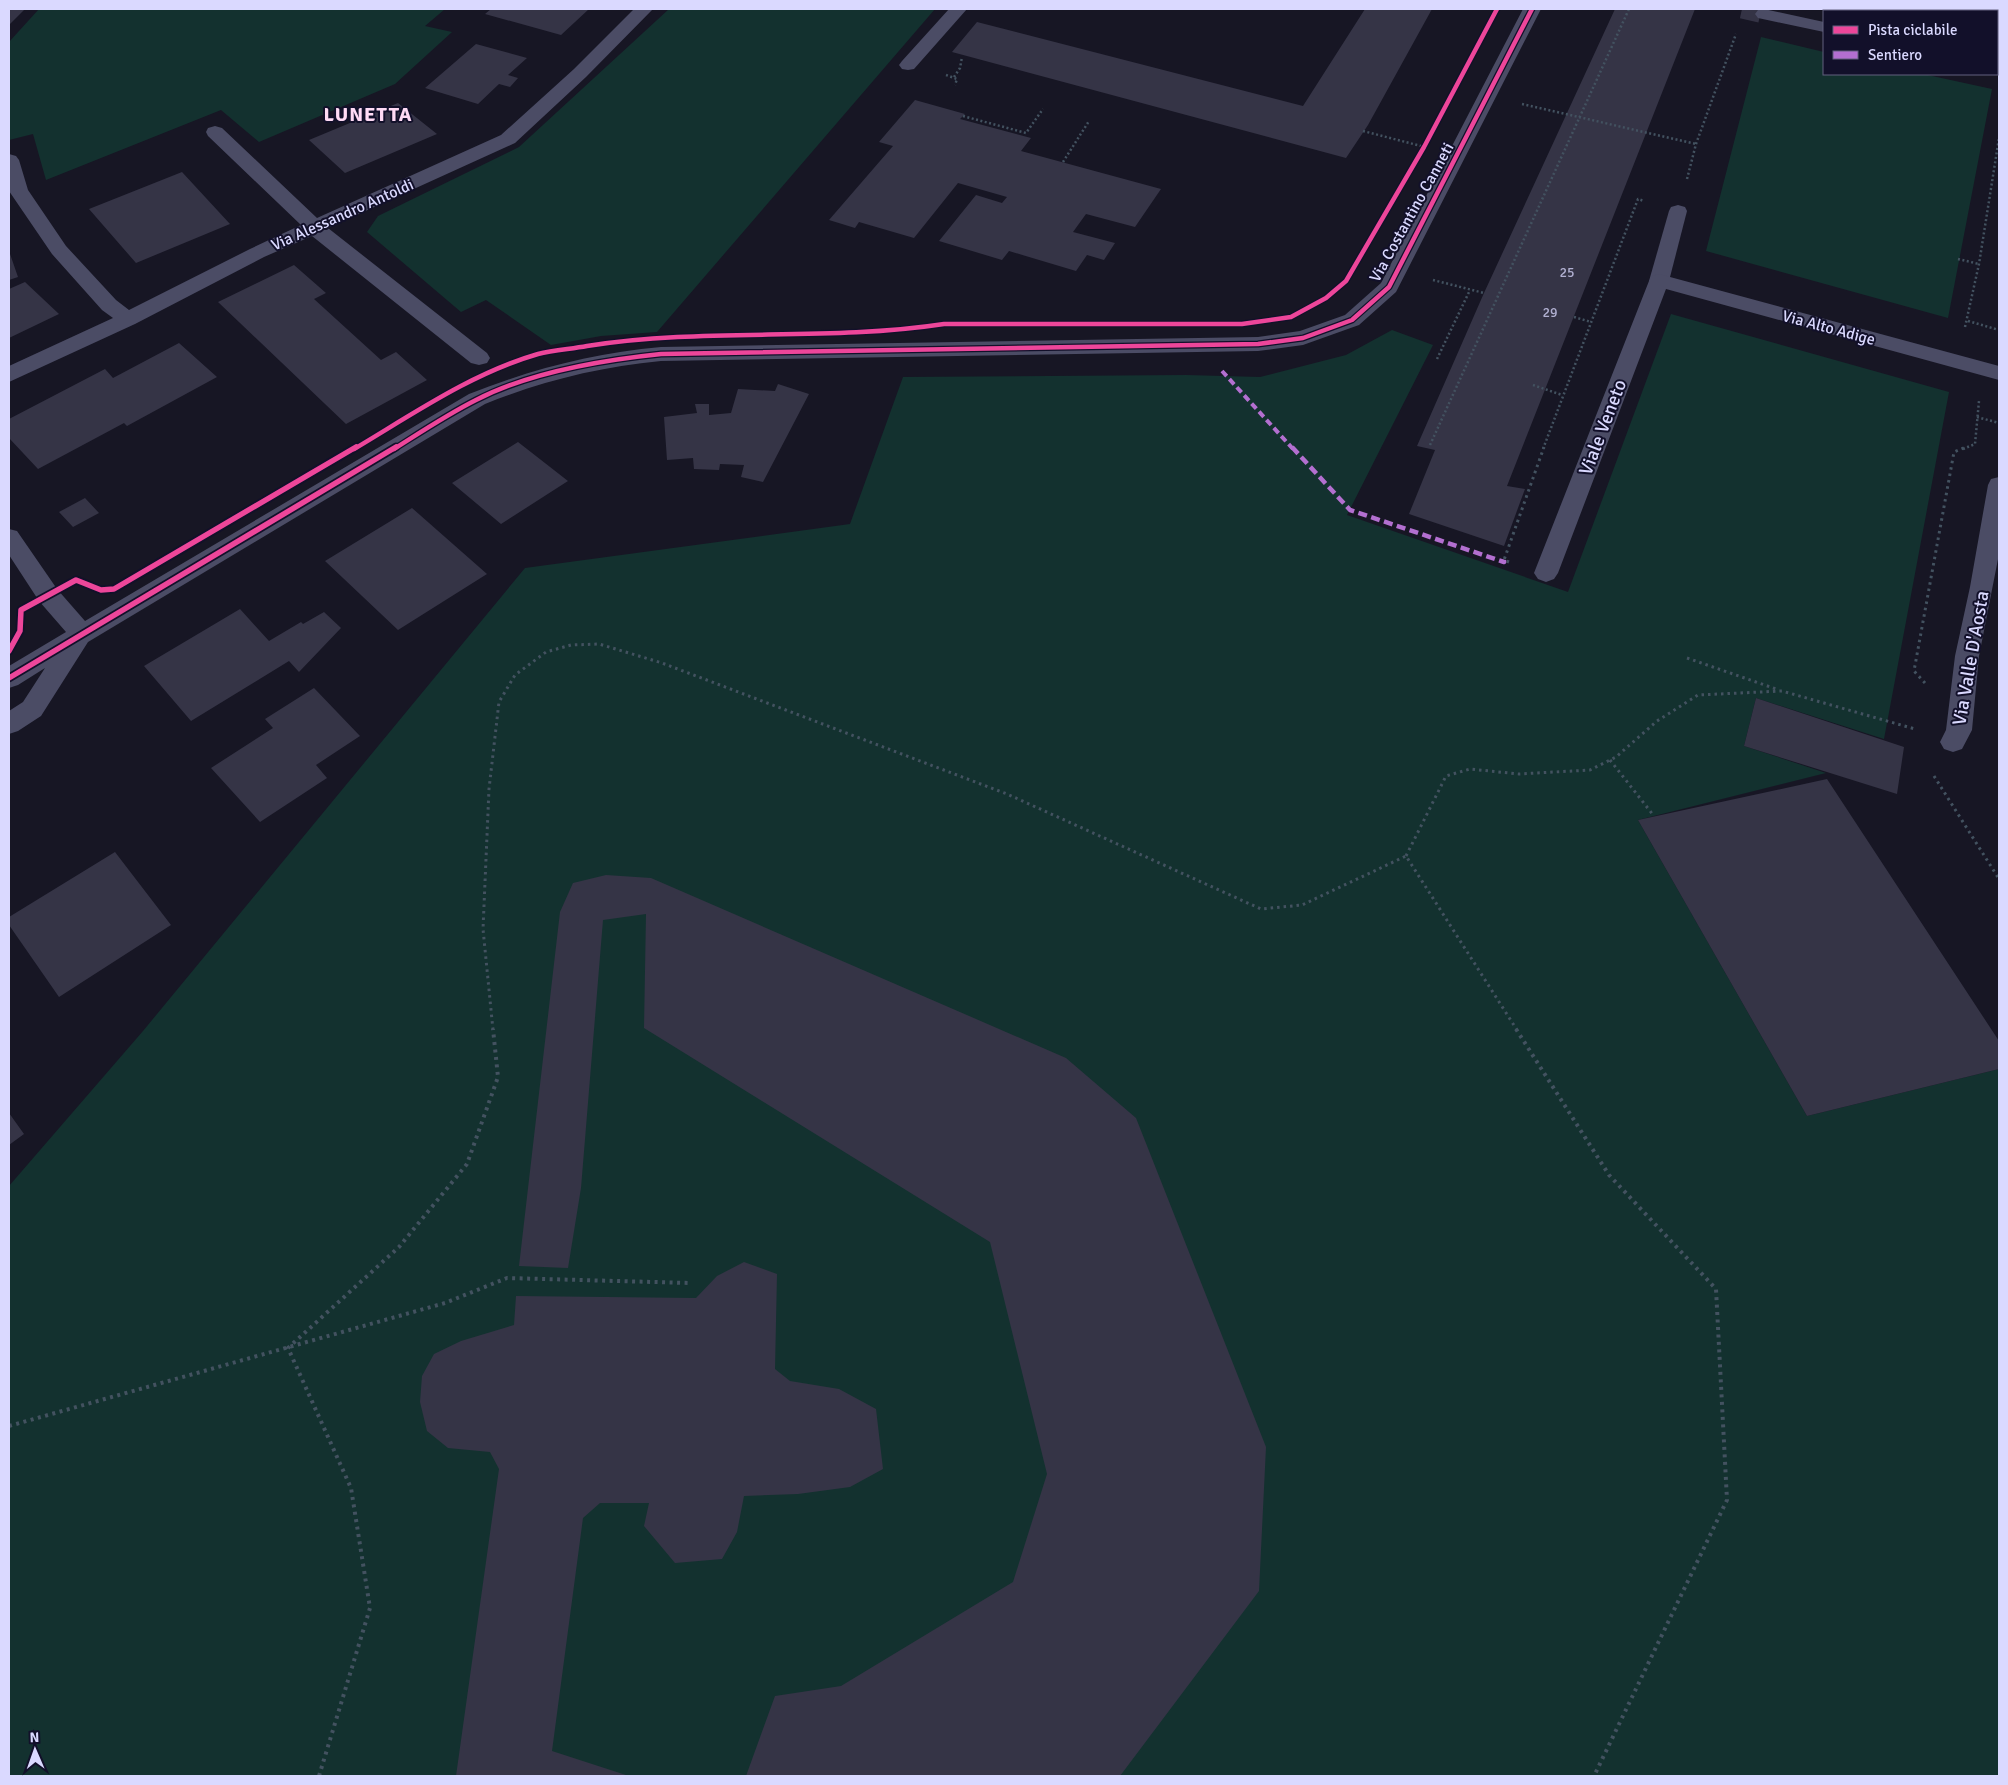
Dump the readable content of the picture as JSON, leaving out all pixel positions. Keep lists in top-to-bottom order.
{
  "streets": {
    "street": [
      "Via Costantino Canneti",
      "Via Alessandro Antoldi",
      "Via Alto Adige",
      "Viale Veneto",
      "Via Valle D'Aosta"
    ]
  },
  "crossings": [
    ["Via Alto Adige", "Viale Veneto"]
  ],
  "districts": ["LUNETTA"],
  "house_numbers": ["25", "29"],
  "legend": ["Pista ciclabile", "Sentiero"],
  "north": "top"
}
